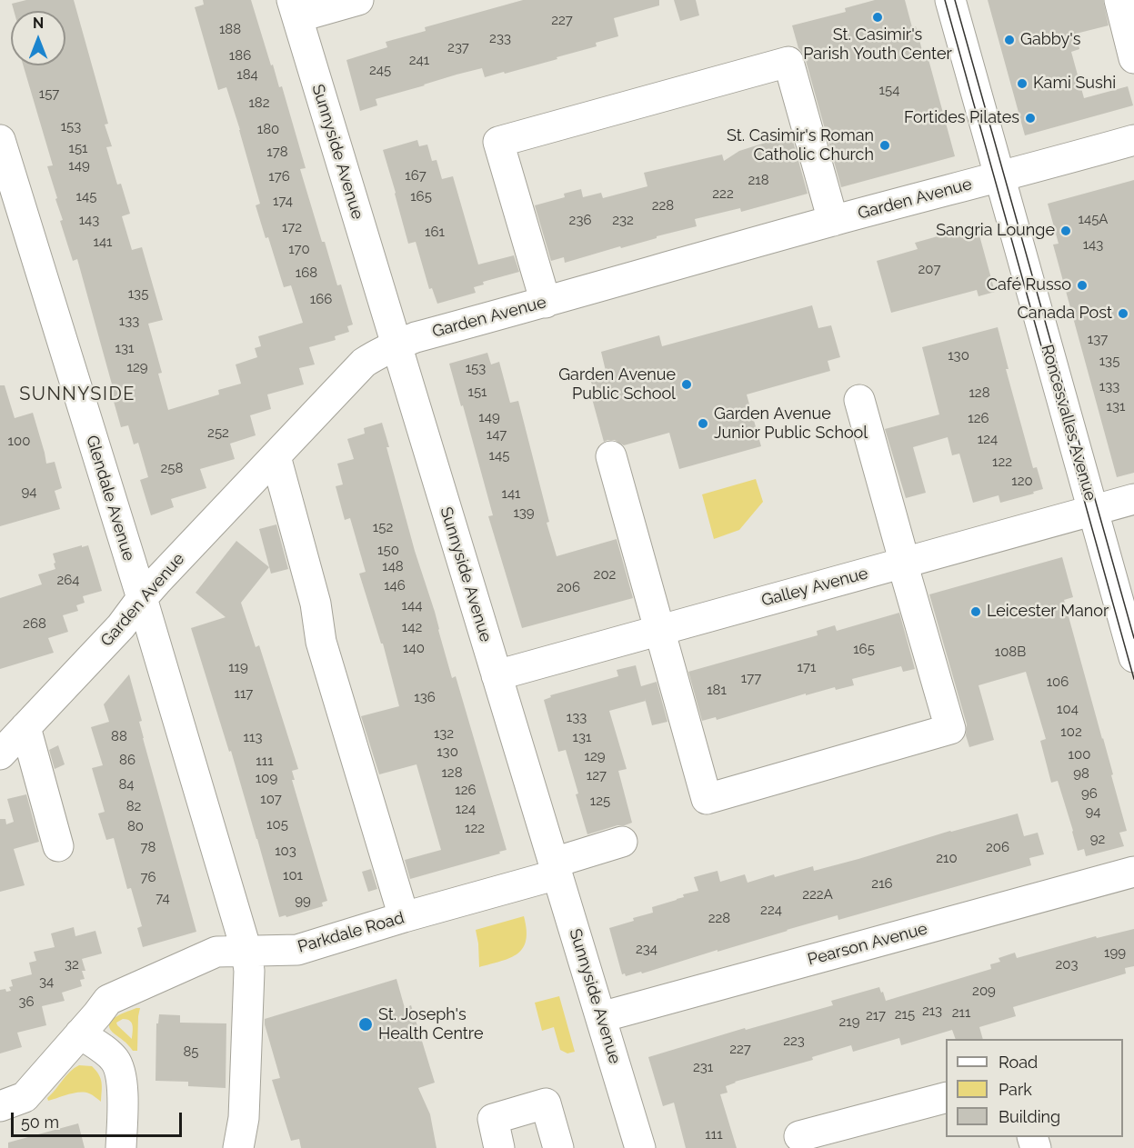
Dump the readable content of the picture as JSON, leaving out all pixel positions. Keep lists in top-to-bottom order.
{
  "streets": {
    "street": [
      "Sunnyside Avenue",
      "Garden Avenue",
      "Roncesvalles Avenue",
      "Glendale Avenue",
      "Galley Avenue",
      "Parkdale Road",
      "Pearson Avenue"
    ]
  },
  "crossings": [
    ["Sunnyside Avenue", "Garden Avenue"],
    ["Sunnyside Avenue", "Galley Avenue"],
    ["Sunnyside Avenue", "Parkdale Road"],
    ["Sunnyside Avenue", "Pearson Avenue"],
    ["Garden Avenue", "Roncesvalles Avenue"],
    ["Garden Avenue", "Glendale Avenue"],
    ["Roncesvalles Avenue", "Galley Avenue"],
    ["Glendale Avenue", "Parkdale Road"]
  ],
  "districts": ["SUNNYSIDE"],
  "places": [
    "St. Casimir's Parish Youth Center",
    "Gabby's",
    "Kami Sushi",
    "Fortides Pilates",
    "St. Casimir's Roman Catholic Church",
    "Sangria Lounge",
    "Café Russo",
    "Canada Post",
    "Garden Avenue Public School",
    "Garden Avenue Junior Public School",
    "Leicester Manor",
    "St. Joseph's Health Centre"
  ],
  "house_numbers": [
    "227",
    "188",
    "233",
    "237",
    "186",
    "241",
    "245",
    "184",
    "154",
    "157",
    "182",
    "153",
    "180",
    "151",
    "178",
    "149",
    "167",
    "176",
    "218",
    "222",
    "145",
    "165",
    "174",
    "228",
    "145A",
    "143",
    "236",
    "232",
    "172",
    "161",
    "141",
    "143",
    "170",
    "207",
    "168",
    "135",
    "166",
    "133",
    "137",
    "131",
    "130",
    "135",
    "129",
    "153",
    "133",
    "151",
    "128",
    "131",
    "149",
    "126",
    "252",
    "147",
    "124",
    "100",
    "145",
    "122",
    "258",
    "120",
    "94",
    "141",
    "139",
    "152",
    "150",
    "148",
    "202",
    "264",
    "146",
    "206",
    "144",
    "268",
    "142",
    "140",
    "165",
    "108B",
    "119",
    "171",
    "177",
    "106",
    "181",
    "117",
    "136",
    "104",
    "133",
    "102",
    "132",
    "88",
    "113",
    "131",
    "130",
    "100",
    "129",
    "86",
    "111",
    "128",
    "98",
    "127",
    "109",
    "84",
    "126",
    "96",
    "107",
    "125",
    "82",
    "124",
    "94",
    "105",
    "80",
    "122",
    "92",
    "78",
    "206",
    "103",
    "210",
    "101",
    "76",
    "216",
    "222A",
    "74",
    "99",
    "224",
    "228",
    "234",
    "199",
    "32",
    "203",
    "34",
    "209",
    "36",
    "213",
    "211",
    "215",
    "217",
    "219",
    "223",
    "227",
    "85",
    "231",
    "111"
  ],
  "legend": ["Road", "Park", "Building"],
  "scale_bar": "50 m",
  "north": "top"
}
